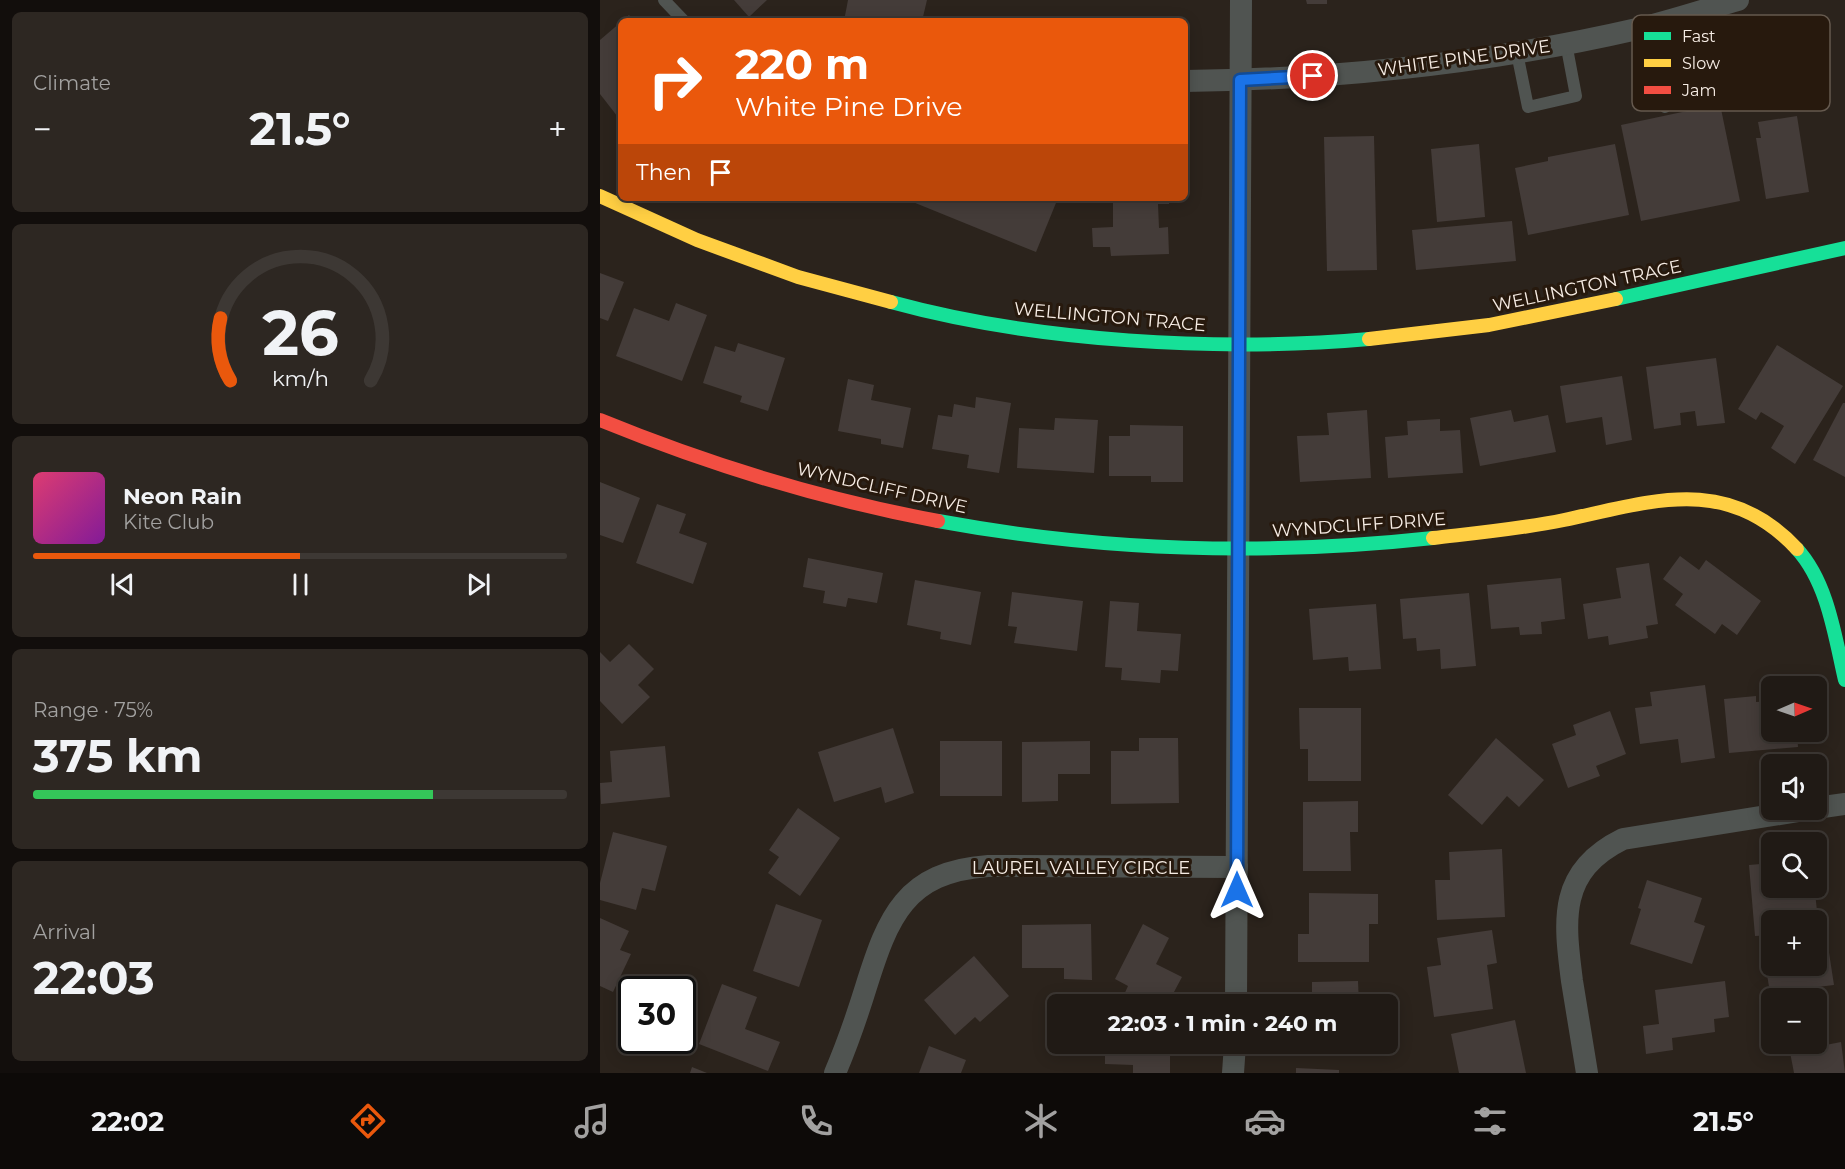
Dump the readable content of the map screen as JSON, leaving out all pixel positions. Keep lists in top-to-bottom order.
{
  "streets": {
    "street": [
      "WHITE PINE DRIVE",
      "WELLINGTON TRACE",
      "WYNDCLIFF DRIVE",
      "LAUREL VALLEY CIRCLE"
    ]
  },
  "legend": ["Fast", "Slow", "Jam"],
  "north": "right",
  "page": {
    "tile": [
      "Climate",
      ["Range · 75%", "375 km"],
      ["Arrival", "22:03"]
    ],
    "turn": ["220 m", "White Pine Drive"],
    "heat": ["−", "21.5°", "+"],
    "then": "Then",
    "song": ["Neon Rain", "Kite Club"],
    "map_buttons": ["+", "−"],
    "limit": "30",
    "trip": "22:03 · 1 min · 240 m",
    "tabs": ["22:02", "21.5°"],
    "gauge": ["26", "km/h"]
  }
}
